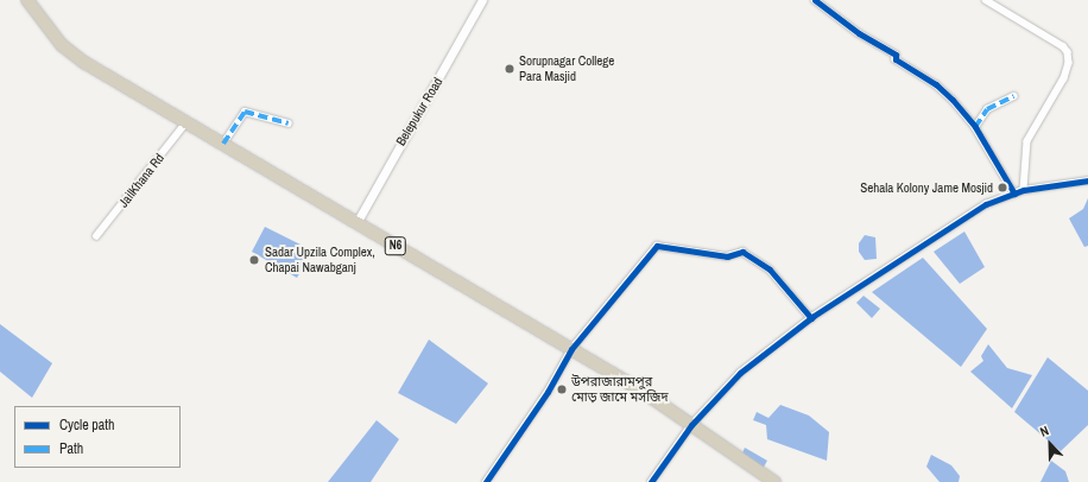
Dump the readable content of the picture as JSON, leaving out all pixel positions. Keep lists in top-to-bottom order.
{
  "streets": {
    "highway": ["N6"],
    "street": ["Belepukur Road", "JailKhana Rd"]
  },
  "crossings": [
    ["Belepukur Road", "N6"],
    ["JailKhana Rd", "N6"]
  ],
  "places": [
    "Sorupnagar College Para Masjid",
    "Sehala Kolony Jame Mosjid",
    "Sadar Upzila Complex, Chapai Nawabganj",
    "উপরাজারামপুর মোড় জামে মসজিদ"
  ],
  "legend": ["Cycle path", "Path"],
  "north": "top left"
}
